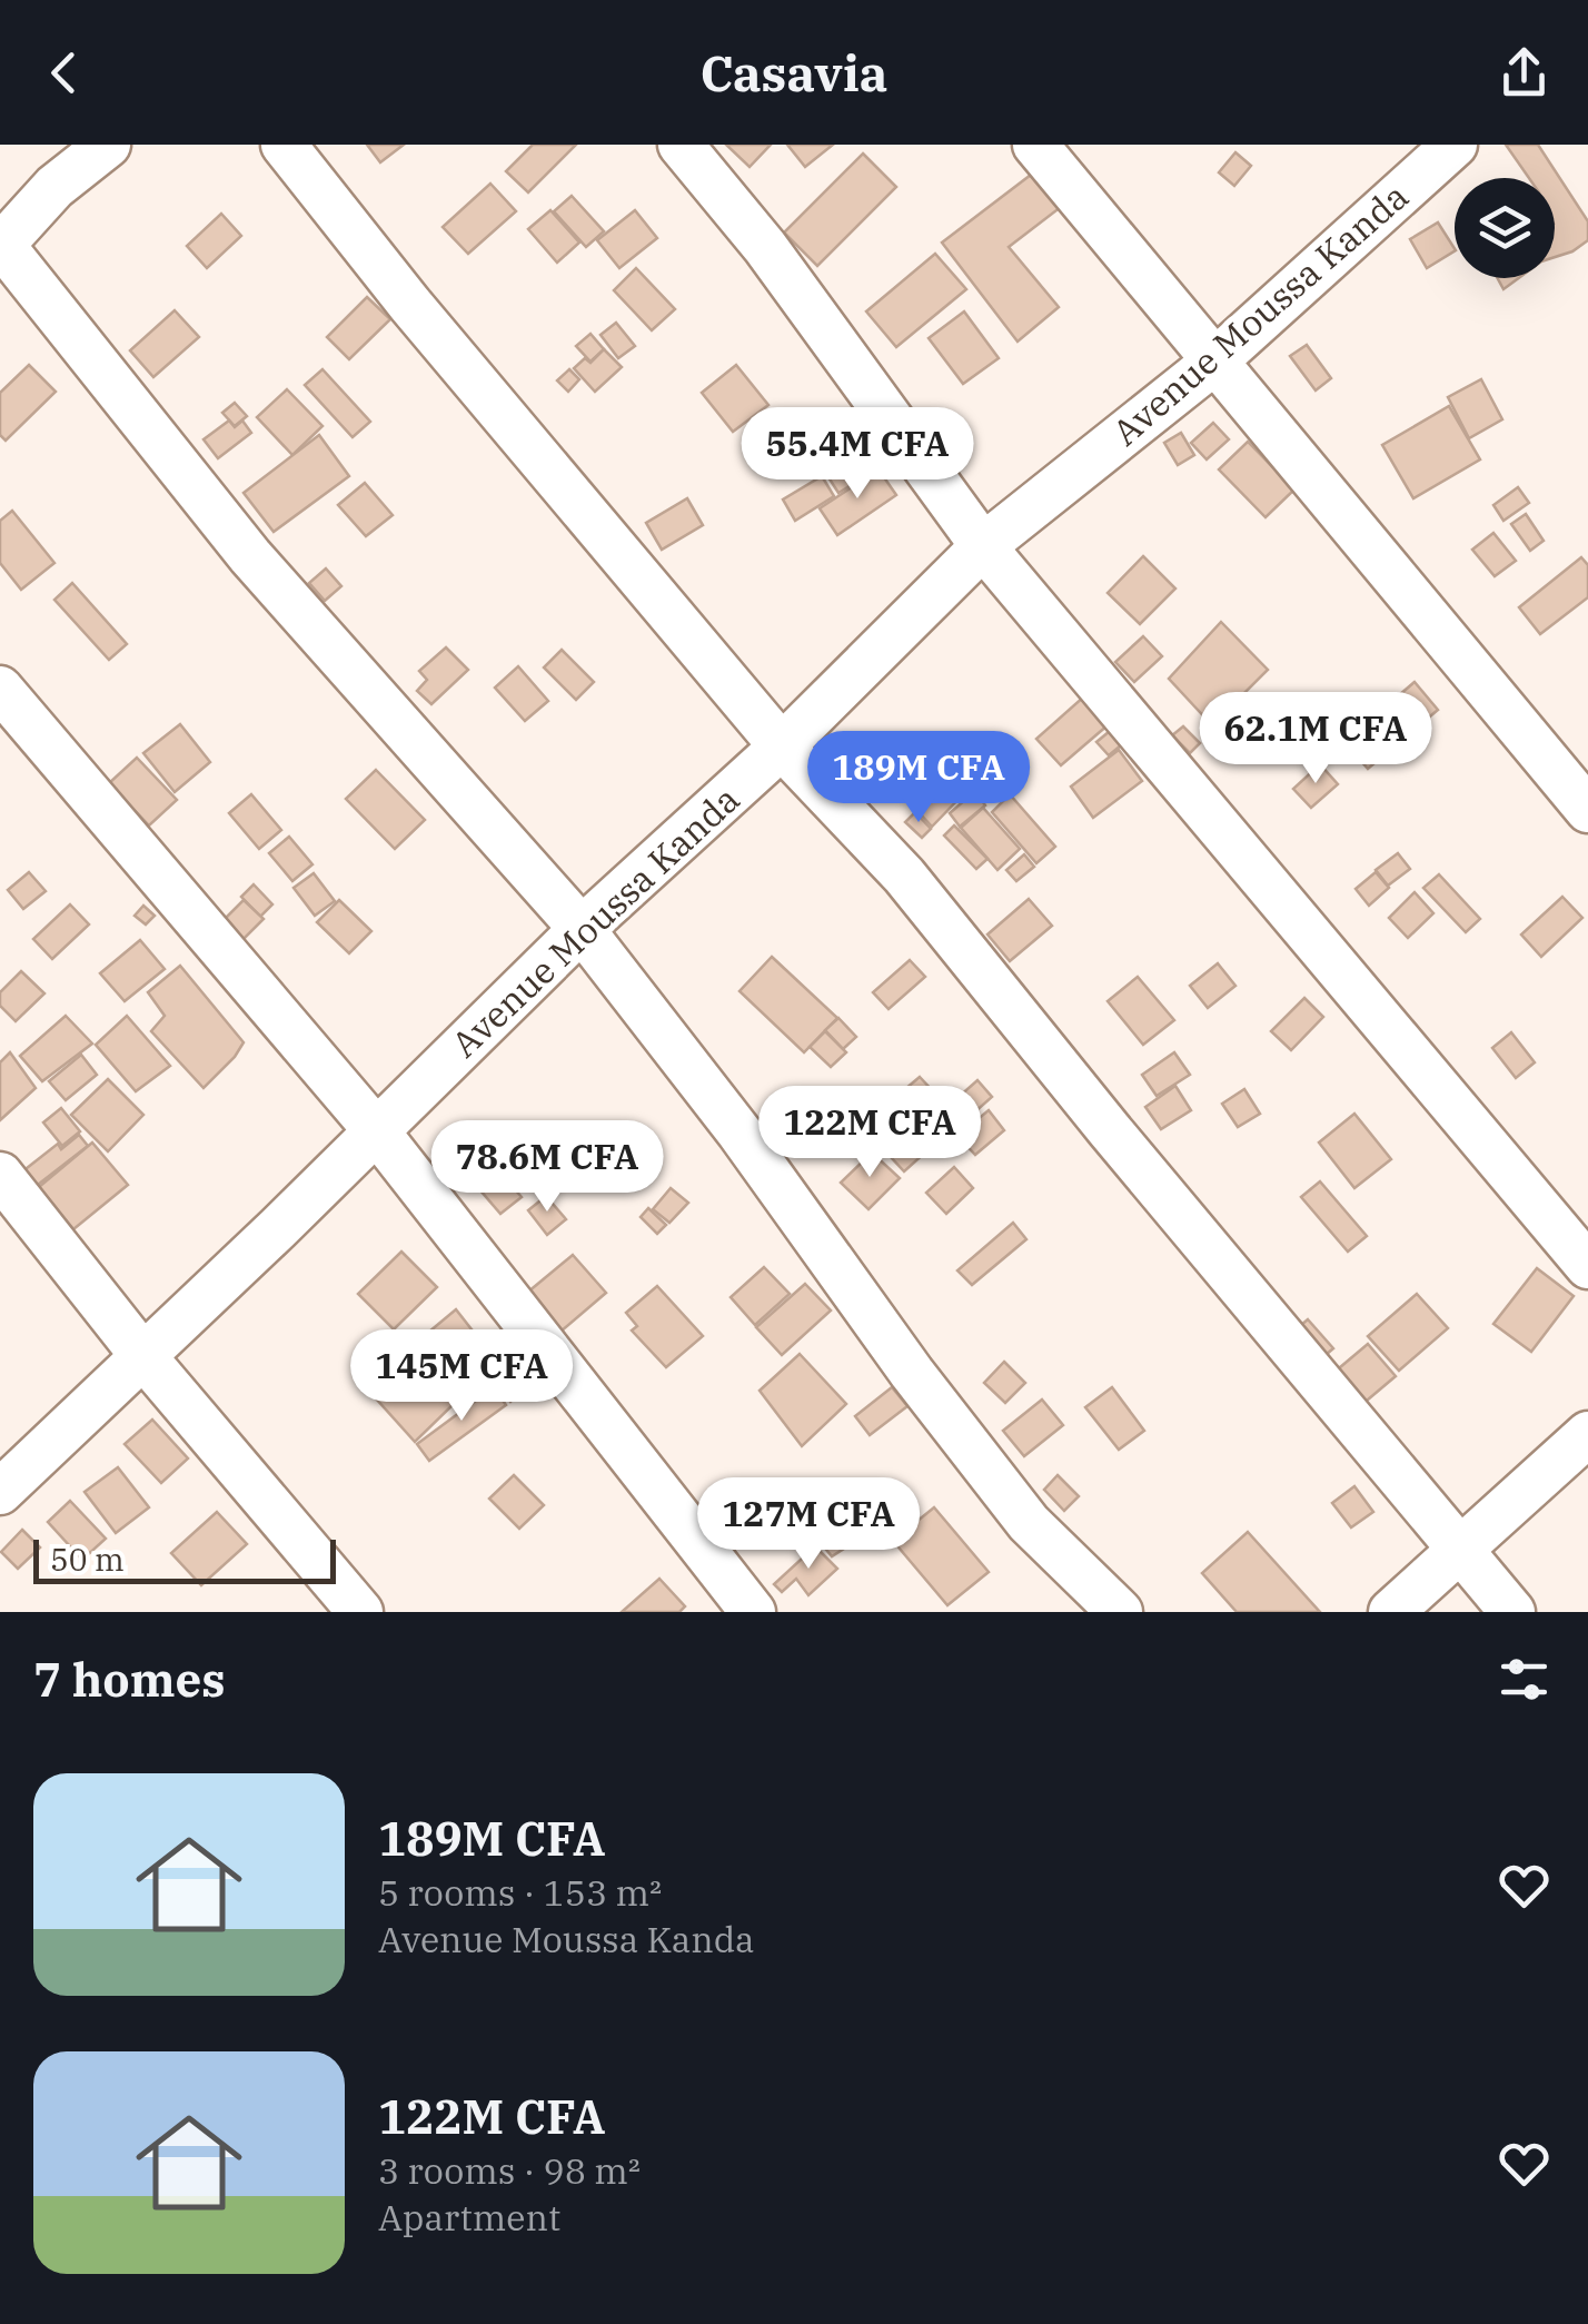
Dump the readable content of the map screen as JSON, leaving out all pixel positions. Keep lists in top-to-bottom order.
{
  "streets": {
    "street": ["Avenue Moussa Kanda"]
  },
  "scale_bar": "50 m",
  "page": {
    "header": "Casavia",
    "price": [
      "55.4M CFA",
      "62.1M CFA",
      "189M CFA",
      "122M CFA",
      "78.6M CFA",
      "145M CFA",
      "127M CFA"
    ],
    "scale": "50 m",
    "heading": "7 homes",
    "list": [
      {
        "name": "189M CFA",
        "note": "5 rooms · 153 m² · Avenue Moussa Kanda"
      },
      {
        "name": "122M CFA",
        "note": "3 rooms · 98 m² · Apartment"
      }
    ]
  }
}
